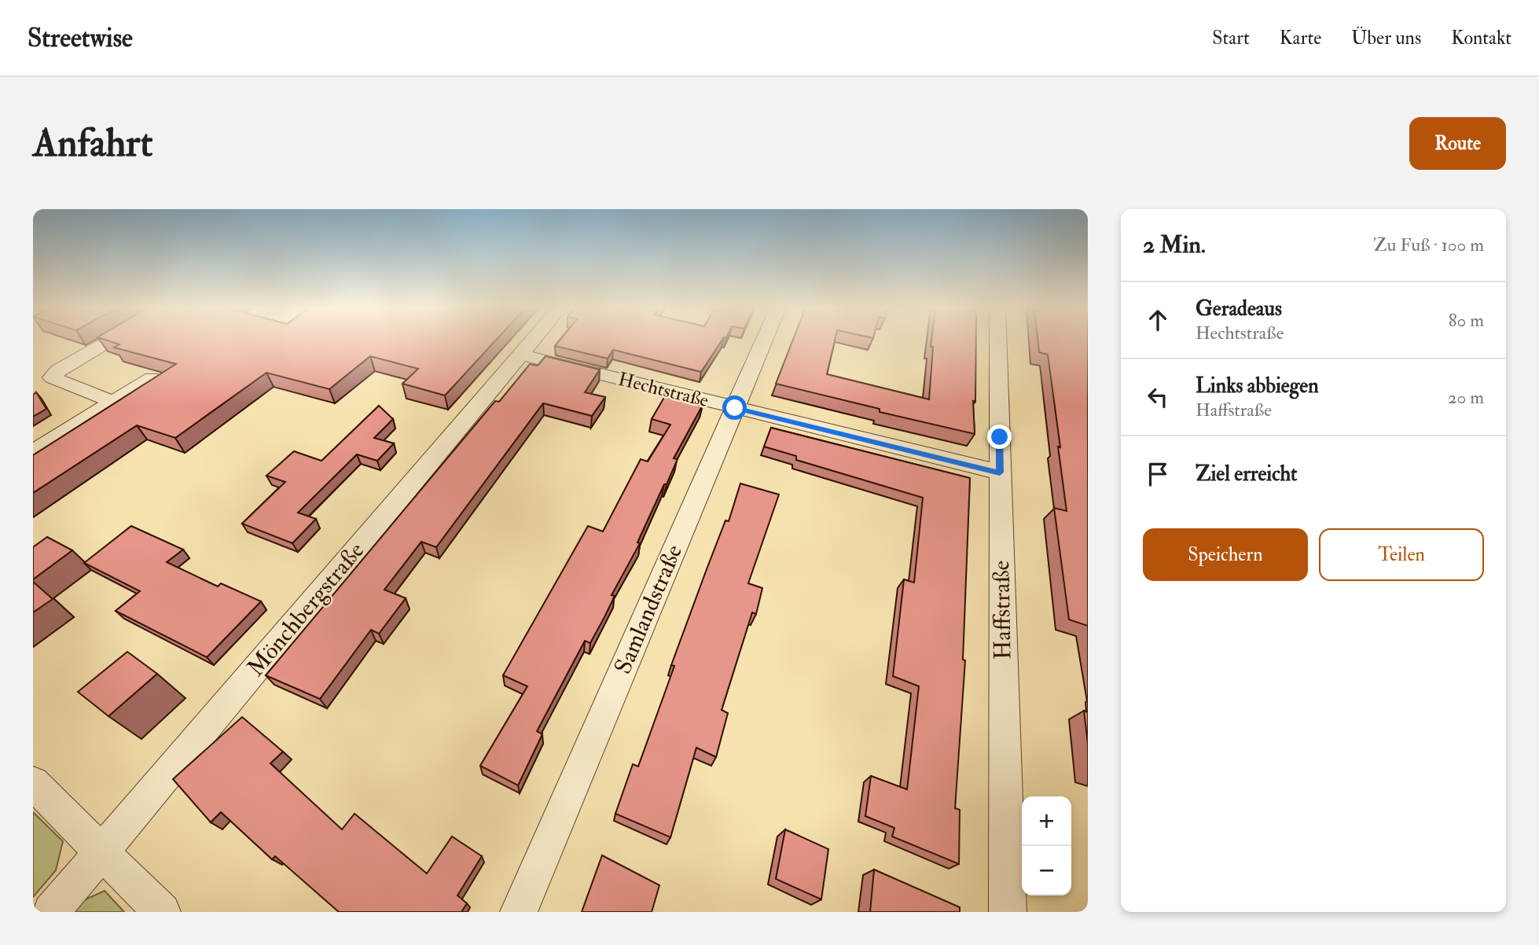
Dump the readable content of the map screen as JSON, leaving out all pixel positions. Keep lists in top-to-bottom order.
{
  "streets": {
    "street": [
      "Hechtstraße",
      "Mönchbergstraße",
      "Samlandstraße",
      "Haffstraße"
    ]
  },
  "crossings": [
    ["Hechtstraße", "Mönchbergstraße"],
    ["Hechtstraße", "Samlandstraße"],
    ["Hechtstraße", "Haffstraße"]
  ],
  "page": {
    "header": "Streetwise",
    "nav": [
      "Start",
      "Karte",
      "Über uns",
      "Kontakt"
    ],
    "buttons": [
      "Route",
      ["Speichern", "Teilen"]
    ],
    "title": "Anfahrt",
    "heading": ["2 Min.", "Zu Fuß · 100 m"],
    "list": [
      ["Geradeaus", "Hechtstraße", "80 m"],
      ["Links abbiegen", "Haffstraße", "20 m"],
      "Ziel erreicht"
    ],
    "map_buttons": ["+", "−"]
  }
}
